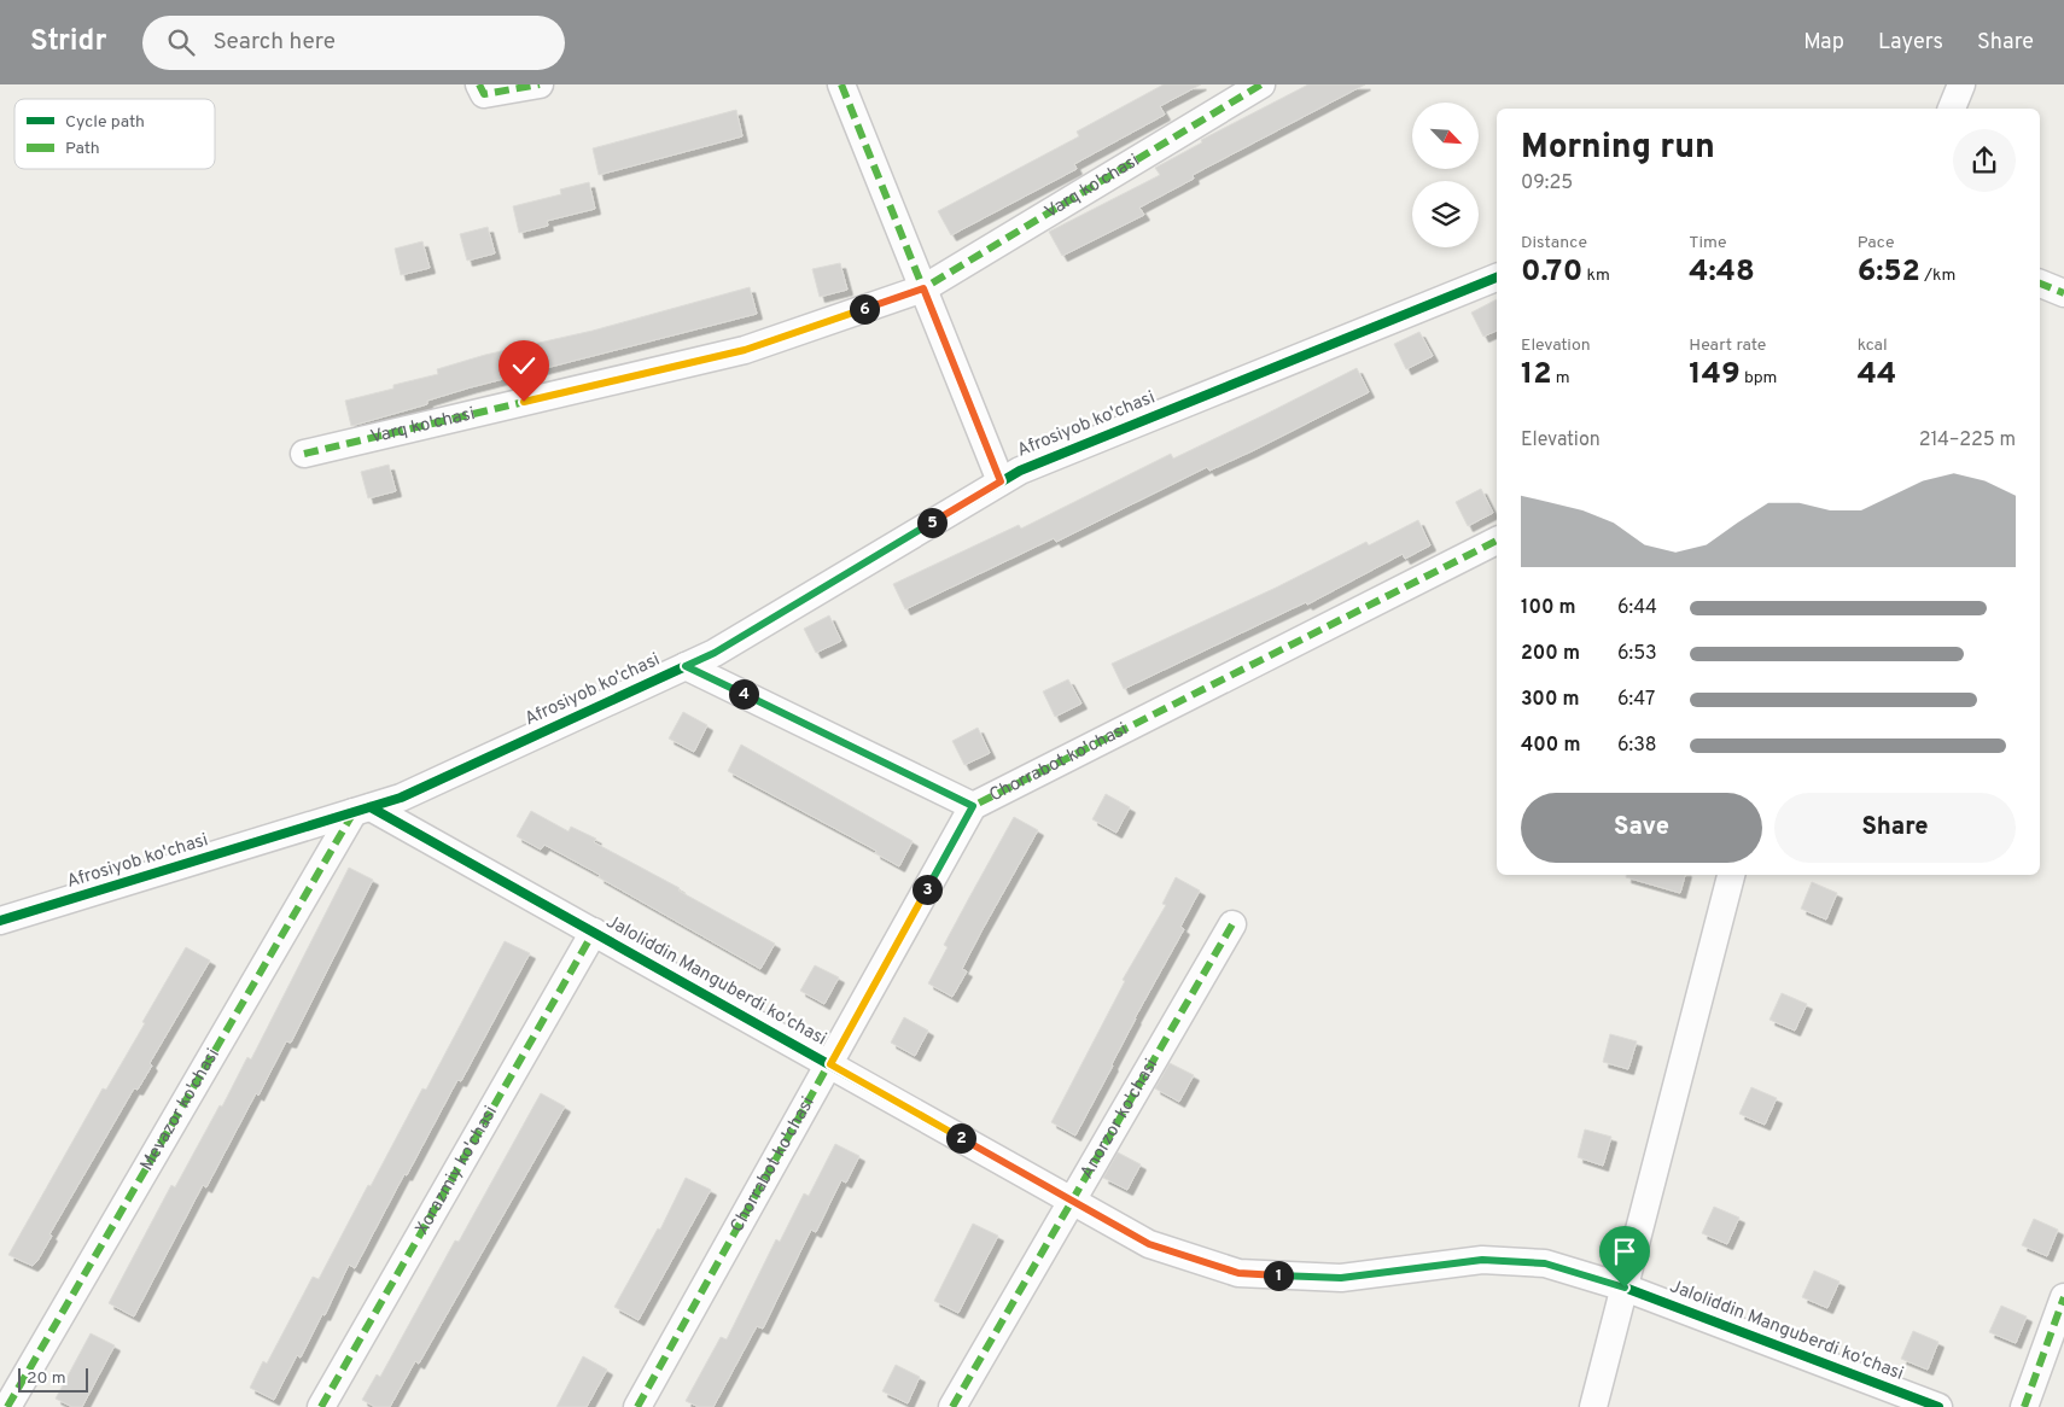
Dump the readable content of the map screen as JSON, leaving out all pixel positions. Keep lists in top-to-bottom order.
{
  "streets": {
    "street": [
      "Varq ko'chasi",
      "Afrosiyob ko'chasi",
      "Chorrabot ko'chasi",
      "Jaloliddin Manguberdi ko'chasi",
      "Mevazor ko'chasi",
      "Anorzor ko'chasi",
      "Xorazmiy ko'chasi"
    ]
  },
  "crossings": [
    ["Afrosiyob ko'chasi", "Jaloliddin Manguberdi ko'chasi"],
    ["Afrosiyob ko'chasi", "Mevazor ko'chasi"],
    ["Chorrabot ko'chasi", "Jaloliddin Manguberdi ko'chasi"],
    ["Jaloliddin Manguberdi ko'chasi", "Mevazor ko'chasi"],
    ["Jaloliddin Manguberdi ko'chasi", "Anorzor ko'chasi"],
    ["Jaloliddin Manguberdi ko'chasi", "Xorazmiy ko'chasi"]
  ],
  "legend": ["Cycle path", "Path"],
  "scale_bar": "20 m",
  "north": "bottom right",
  "page": {
    "header": "Stridr",
    "search": "Search here",
    "nav": ["Map", "Layers", "Share"],
    "heading": ["Morning run", "09:25"],
    "stats": [
      ["Distance", "0.70 km"],
      ["Time", "4:48"],
      ["Pace", "6:52 /km"],
      ["Elevation", "12 m"],
      ["Heart rate", "149 bpm"],
      ["kcal", "44"]
    ],
    "pins": [
      "6",
      "5",
      "4",
      "3",
      "2",
      "1"
    ],
    "chart": ["Elevation", "214–225 m"],
    "list": [
      {
        "name": "100 m",
        "note": "6:44"
      },
      {
        "name": "200 m",
        "note": "6:53"
      },
      {
        "name": "300 m",
        "note": "6:47"
      },
      {
        "name": "400 m",
        "note": "6:38"
      }
    ],
    "buttons": ["Save", "Share"],
    "scale": "20 m"
  }
}
